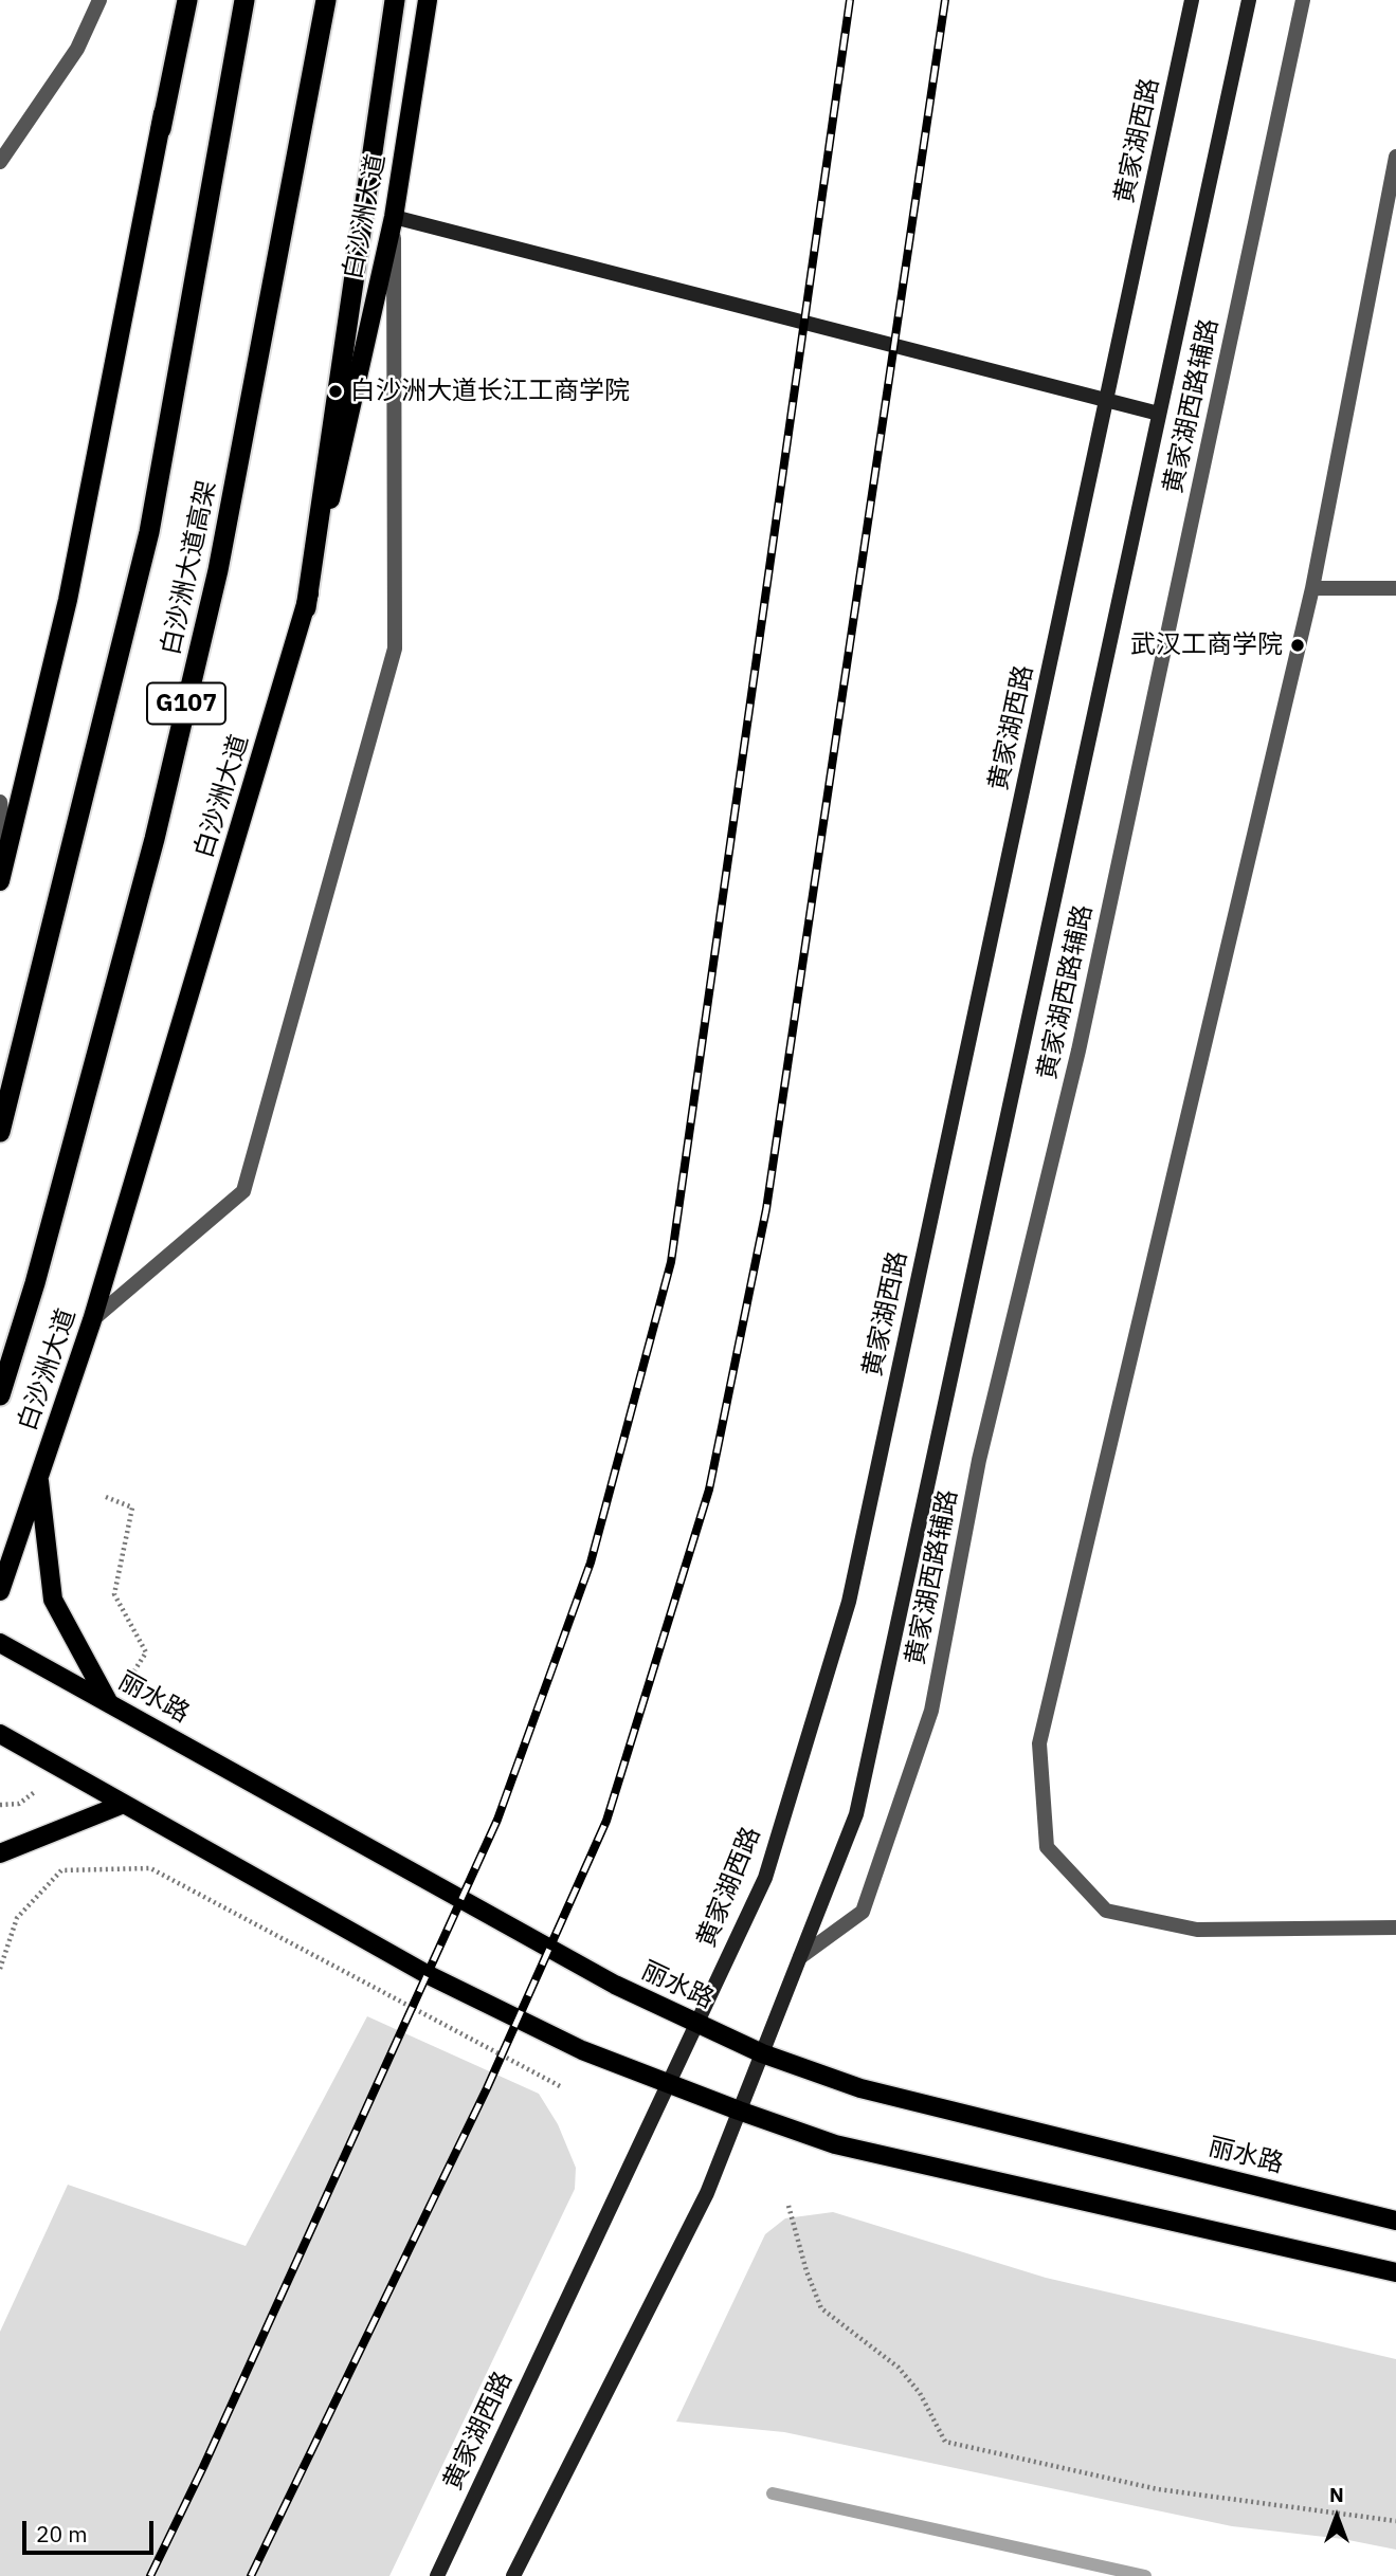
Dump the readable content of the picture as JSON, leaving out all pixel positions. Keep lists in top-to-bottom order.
{
  "streets": {
    "highway": ["白沙洲大道高架", "G107"],
    "main road": ["黄家湖西路", "白沙洲大道", "丽水路"],
    "street": ["黄家湖西路辅路"]
  },
  "crossings": [
    ["黄家湖西路", "丽水路"]
  ],
  "places": ["白沙洲大道长江工商学院", "武汉工商学院"],
  "scale_bar": "20 m",
  "north": "top"
}
